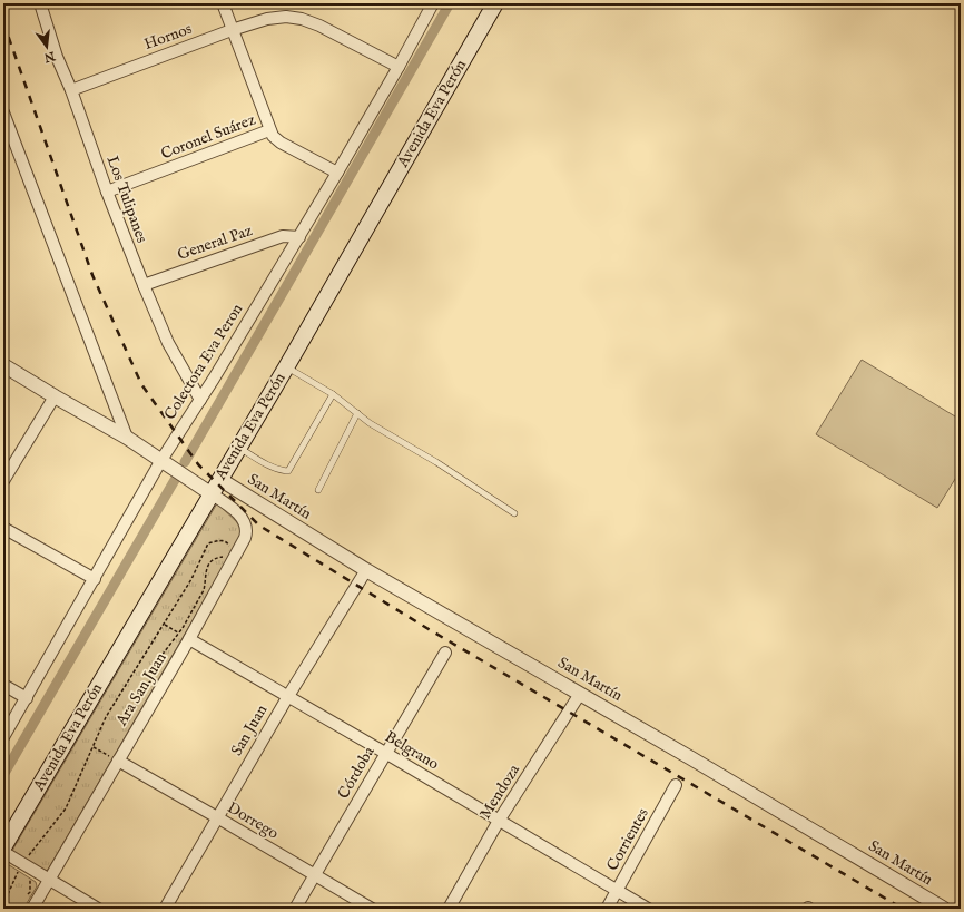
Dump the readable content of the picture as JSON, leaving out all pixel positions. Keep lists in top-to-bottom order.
{
  "streets": {
    "main road": ["Avenida Eva Perón"],
    "street": [
      "Hornos",
      "Coronel Suárez",
      "Los Tulipanes",
      "General Paz",
      "Colectora Eva Peron",
      "San Martín",
      "Ara San Juan",
      "San Juan",
      "Belgrano",
      "Córdoba",
      "Mendoza",
      "Dorrego",
      "Corrientes"
    ]
  },
  "crossings": [
    ["Hornos", "Los Tulipanes"],
    ["Hornos", "Colectora Eva Peron"],
    ["Avenida Eva Perón", "San Martín"],
    ["Avenida Eva Perón", "Ara San Juan"],
    ["Coronel Suárez", "Los Tulipanes"],
    ["Coronel Suárez", "Colectora Eva Peron"],
    ["Los Tulipanes", "General Paz"],
    ["Los Tulipanes", "Colectora Eva Peron"],
    ["General Paz", "Colectora Eva Peron"],
    ["San Martín", "San Juan"],
    ["San Martín", "Mendoza"],
    ["Ara San Juan", "Belgrano"],
    ["Ara San Juan", "Dorrego"],
    ["San Juan", "Belgrano"],
    ["San Juan", "Dorrego"],
    ["Belgrano", "Córdoba"],
    ["Belgrano", "Mendoza"],
    ["Belgrano", "Corrientes"],
    ["Córdoba", "Dorrego"]
  ],
  "north": "bottom"
}
